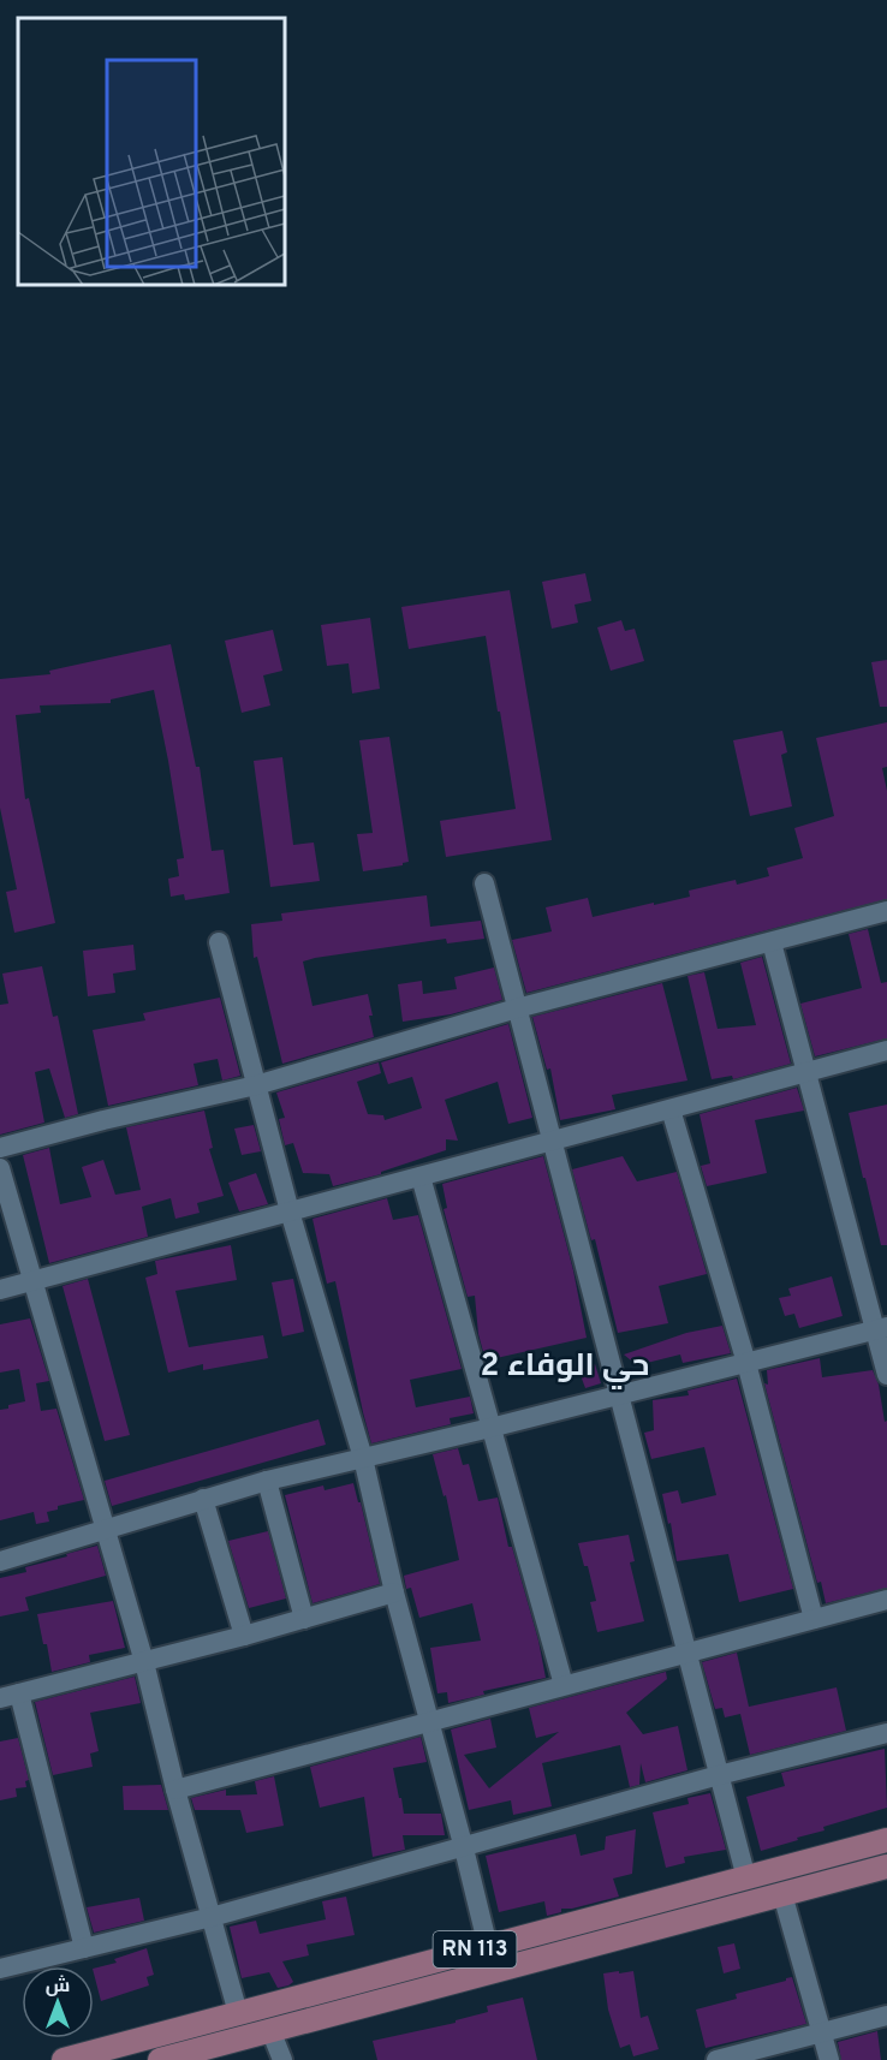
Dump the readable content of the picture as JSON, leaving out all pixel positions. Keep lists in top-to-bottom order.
{
  "streets": {
    "main road": ["RN 113"]
  },
  "districts": ["حي الوفاء 2"],
  "north": "top"
}
